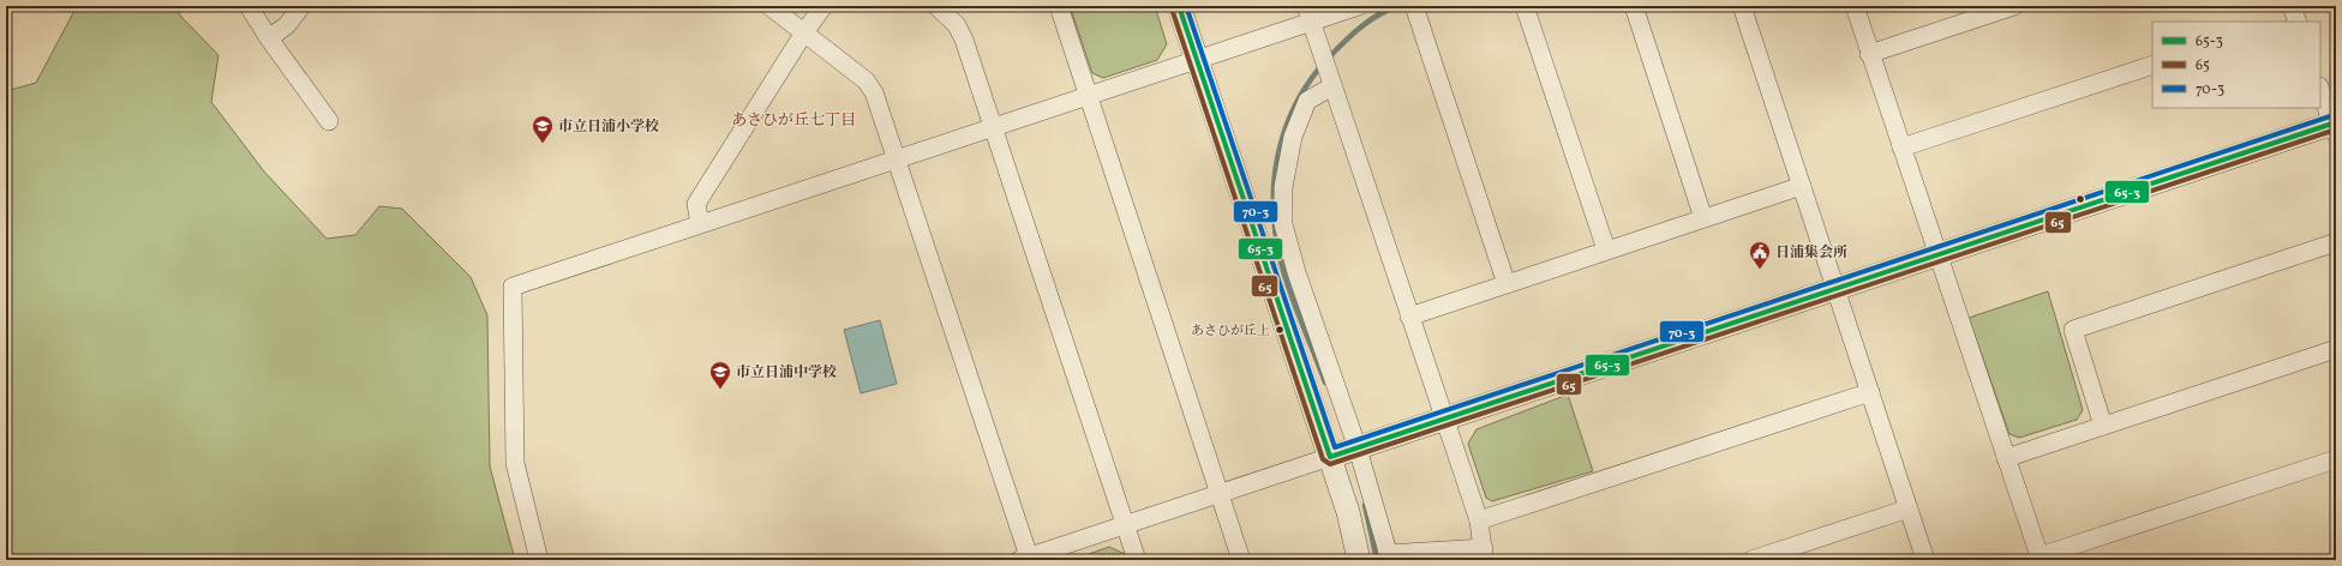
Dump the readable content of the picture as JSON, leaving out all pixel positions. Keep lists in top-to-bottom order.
{
  "districts": ["あさひが丘七丁目"],
  "places": {
    "school or university": ["市立日浦小学校", "市立日浦中学校"],
    "public building": ["日浦集会所"],
    "other": ["あさひが丘上"]
  },
  "lines": ["transit line 65-3", "transit line 70-3", "transit line 65"],
  "legend": ["65-3", "65", "70-3"]
}
